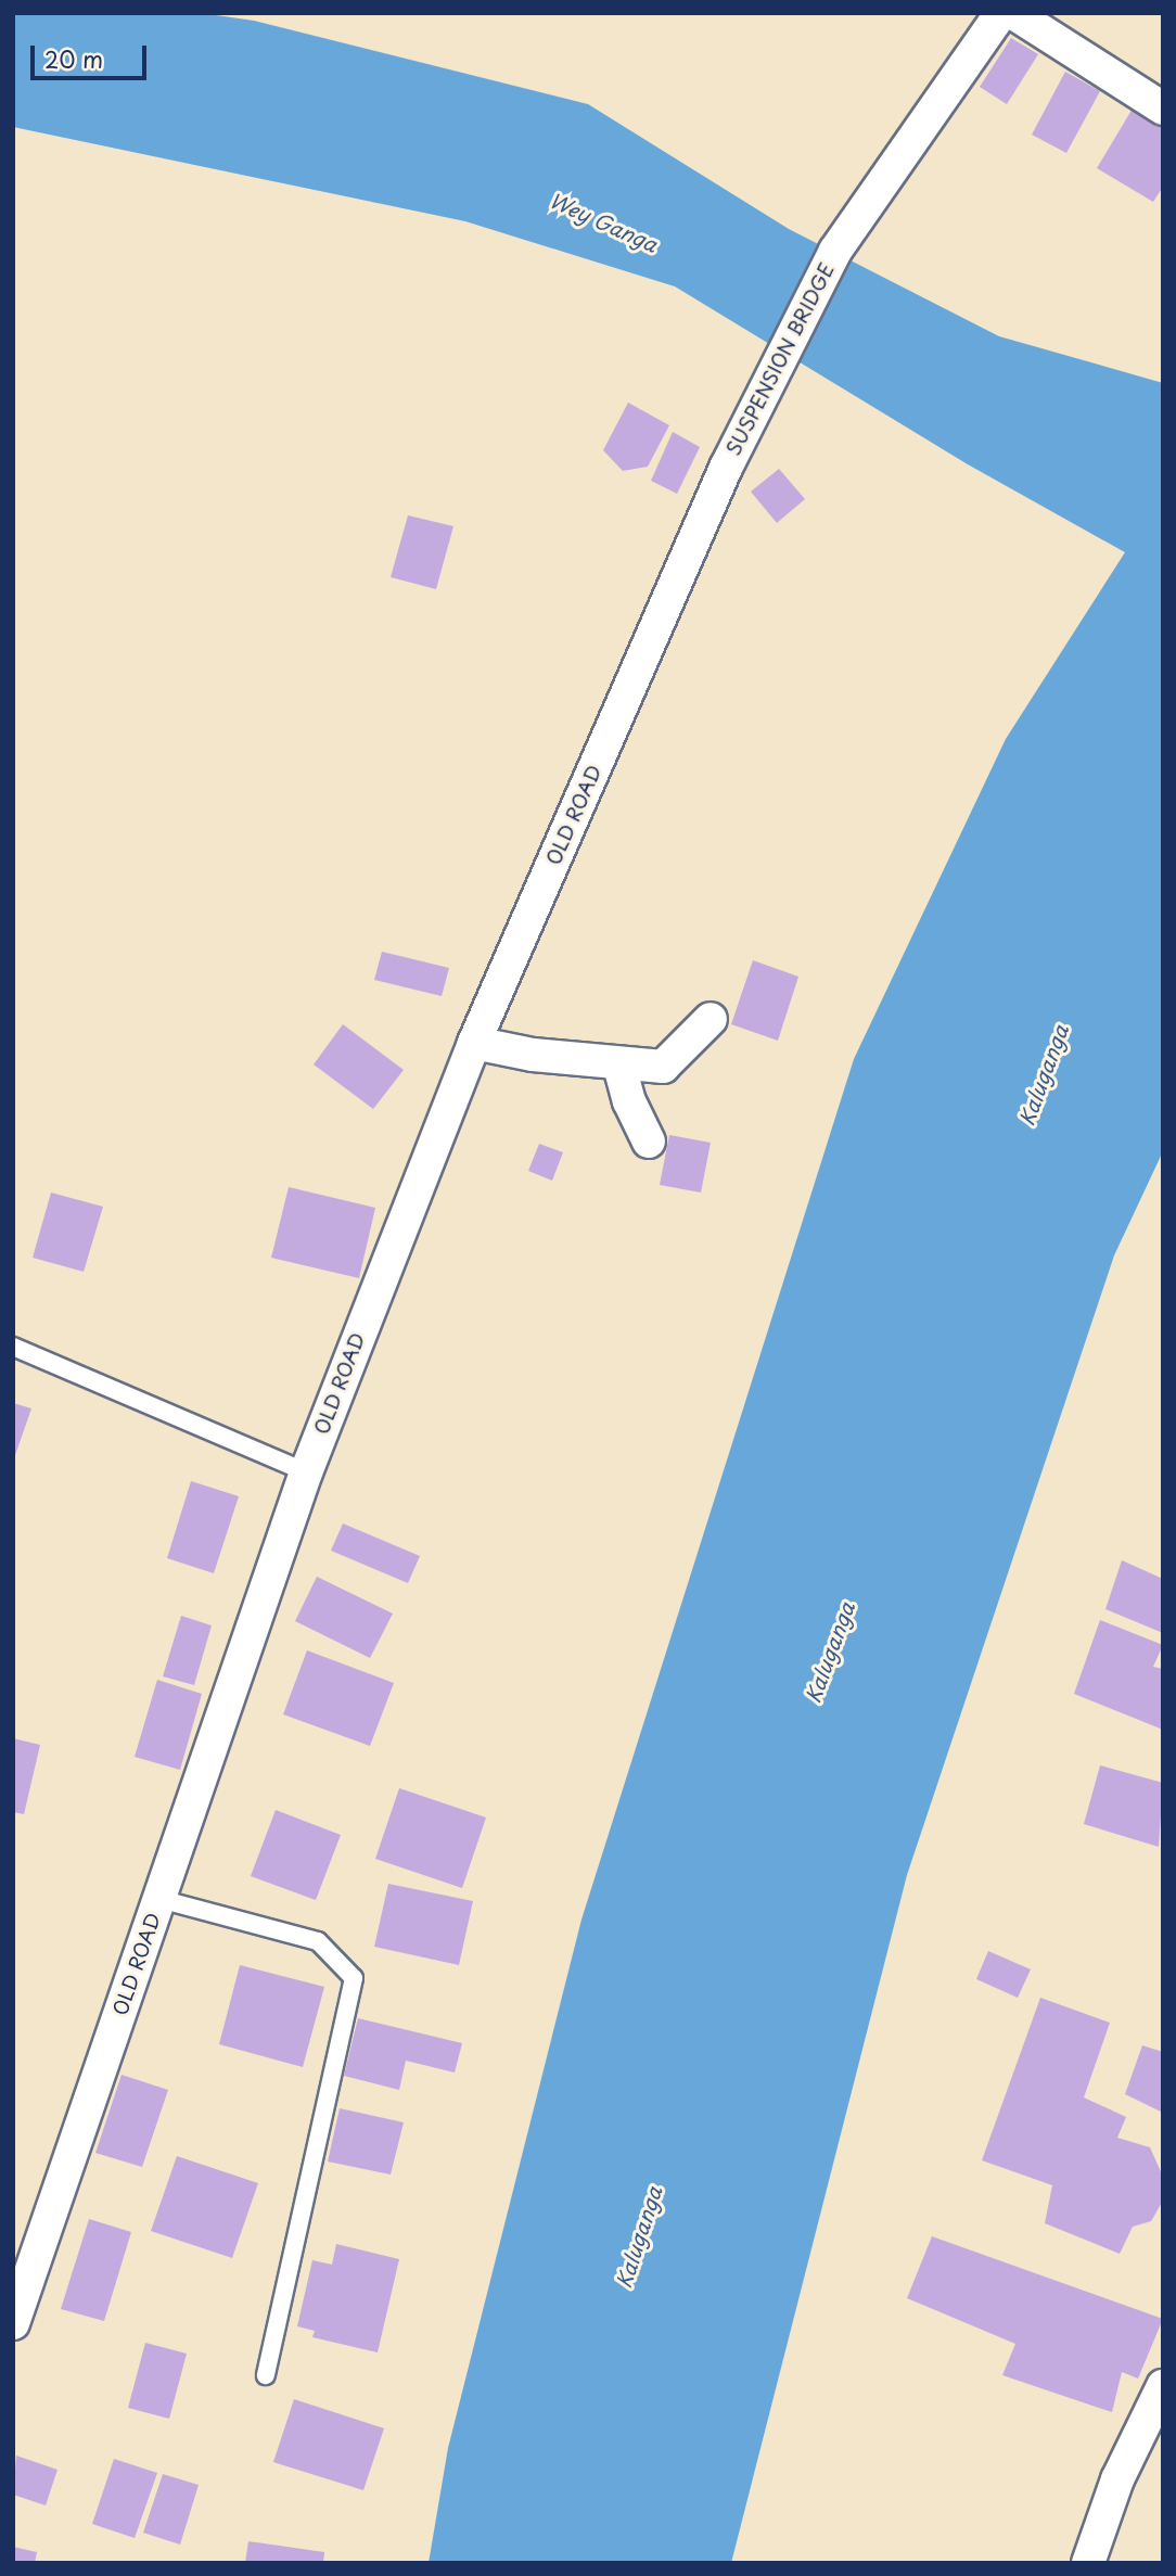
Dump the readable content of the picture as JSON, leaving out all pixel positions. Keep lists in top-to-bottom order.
{
  "streets": {
    "street": ["SUSPENSION BRIDGE", "OLD ROAD"]
  },
  "crossings": [
    ["SUSPENSION BRIDGE", "OLD ROAD"]
  ],
  "water": ["Wey Ganga", "Kaluganga"],
  "scale_bar": "20 m"
}
